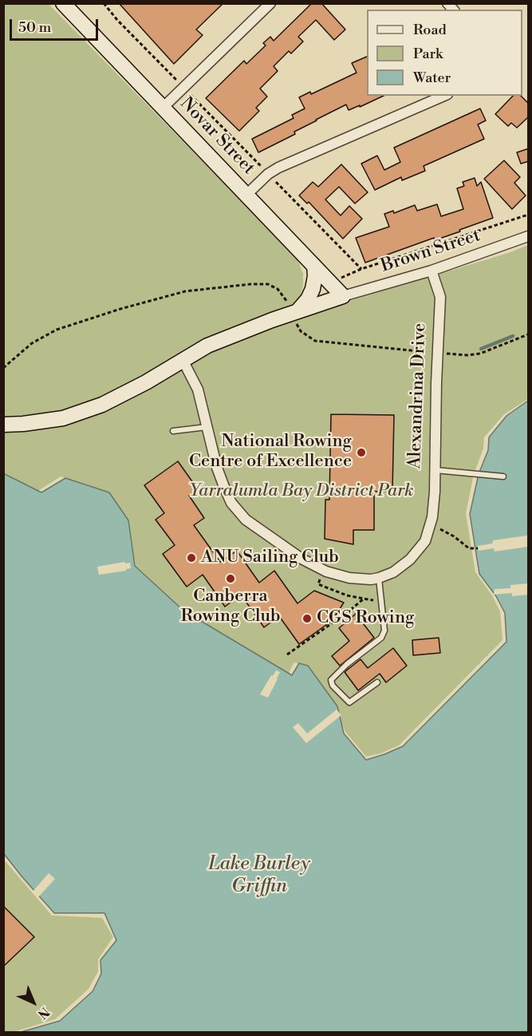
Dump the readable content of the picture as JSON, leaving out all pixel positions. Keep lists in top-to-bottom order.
{
  "streets": {
    "main road": ["Novar Street"],
    "street": ["Brown Street", "Alexandrina Drive"]
  },
  "crossings": [
    ["Novar Street", "Brown Street"],
    ["Brown Street", "Alexandrina Drive"]
  ],
  "water": ["Lake Burley Griffin"],
  "parks": ["Yarralumla Bay District Park"],
  "places": [
    "National Rowing Centre of Excellence",
    "ANU Sailing Club",
    "Canberra Rowing Club",
    "CGS Rowing"
  ],
  "legend": ["Road", "Park", "Water"],
  "scale_bar": "50 m",
  "north": "bottom right"
}
